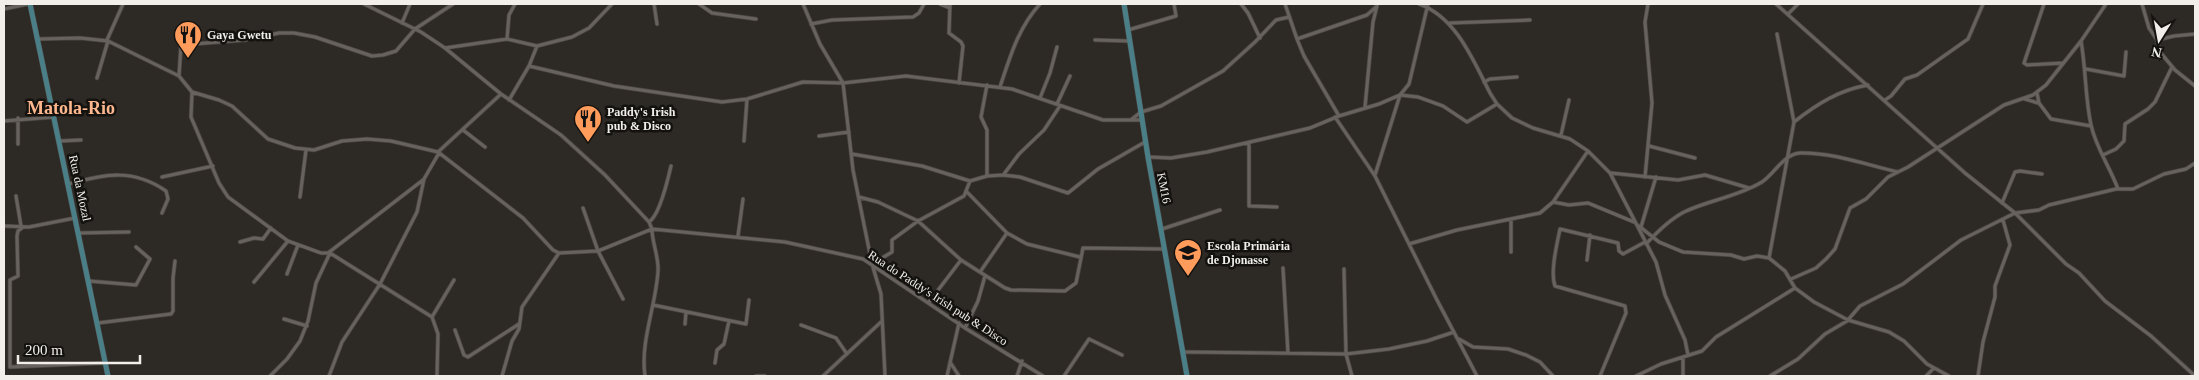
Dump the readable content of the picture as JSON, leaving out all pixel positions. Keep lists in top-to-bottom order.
{
  "streets": {
    "main road": ["Rua da Mozal", "KM16"],
    "street": ["Rua do Paddy's Irish pub & Disco"]
  },
  "districts": ["Matola-Rio"],
  "places": {
    "restaurant": ["Gaya Gwetu", "Paddy's Irish pub & Disco"],
    "school or university": ["Escola Primária de Djonasse"]
  },
  "scale_bar": "200 m",
  "north": "bottom"
}
